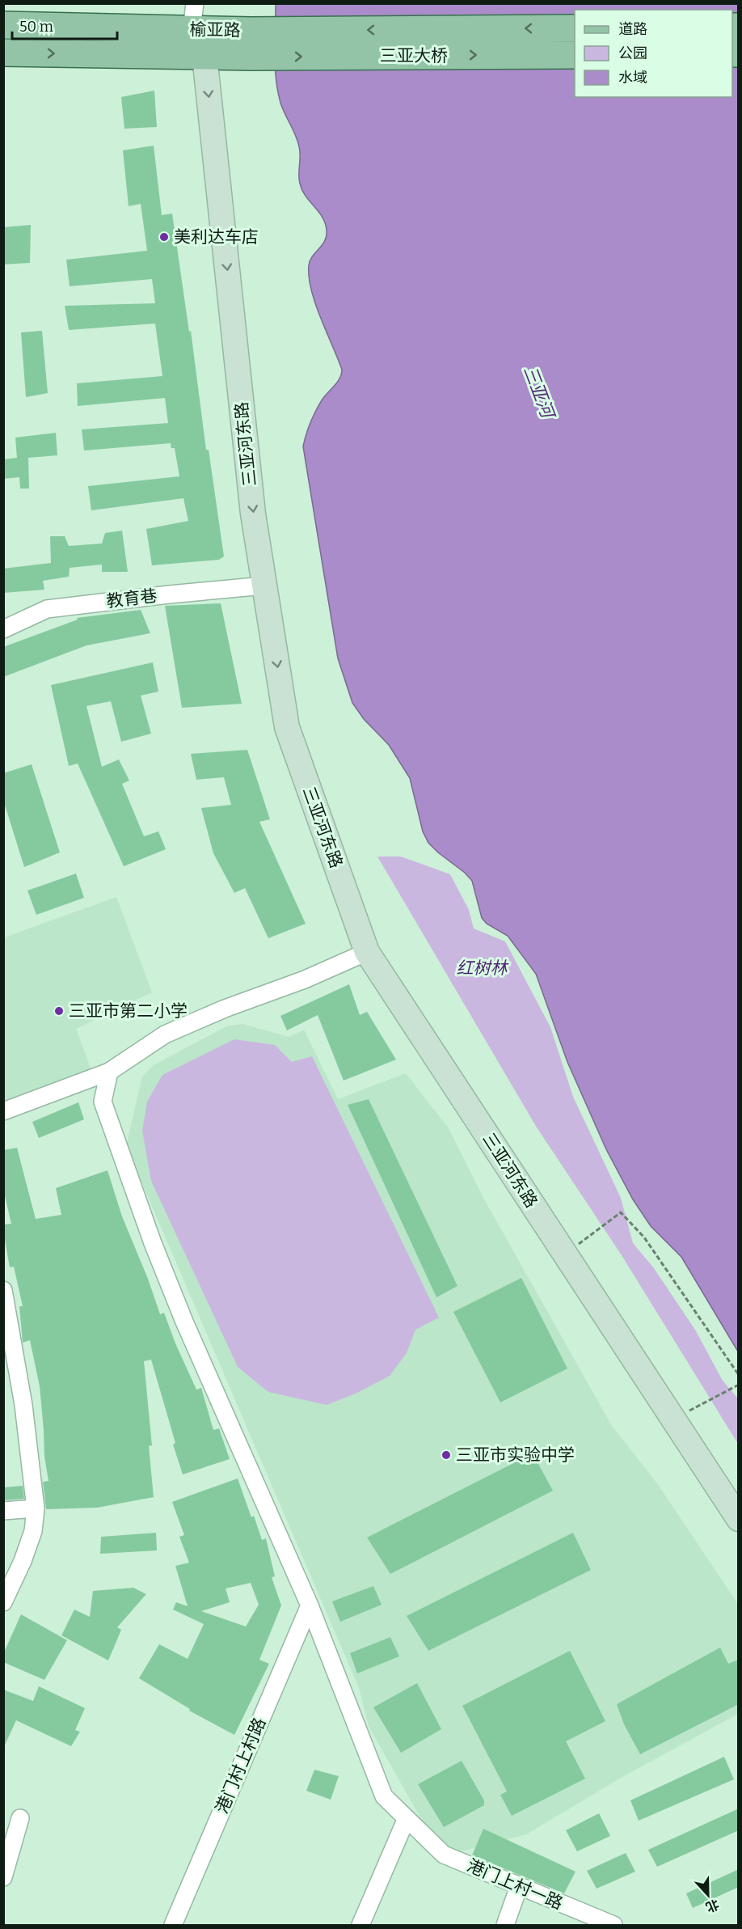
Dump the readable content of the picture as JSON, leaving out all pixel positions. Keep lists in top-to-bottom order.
{
  "streets": {
    "main road": ["榆亚路", "三亚大桥"],
    "street": [
      "三亚河东路",
      "教育巷",
      "港门村上村路",
      "港门上村一路"
    ]
  },
  "crossings": [
    ["榆亚路", "三亚大桥"],
    ["榆亚路", "三亚河东路"],
    ["三亚河东路", "教育巷"]
  ],
  "one_way": ["三亚河东路"],
  "water": ["三亚河"],
  "parks": ["红树林"],
  "places": ["美利达车店", "三亚市第二小学", "三亚市实验中学"],
  "legend": ["道路", "公园", "水域"],
  "scale_bar": "50 m",
  "north": "bottom"
}
